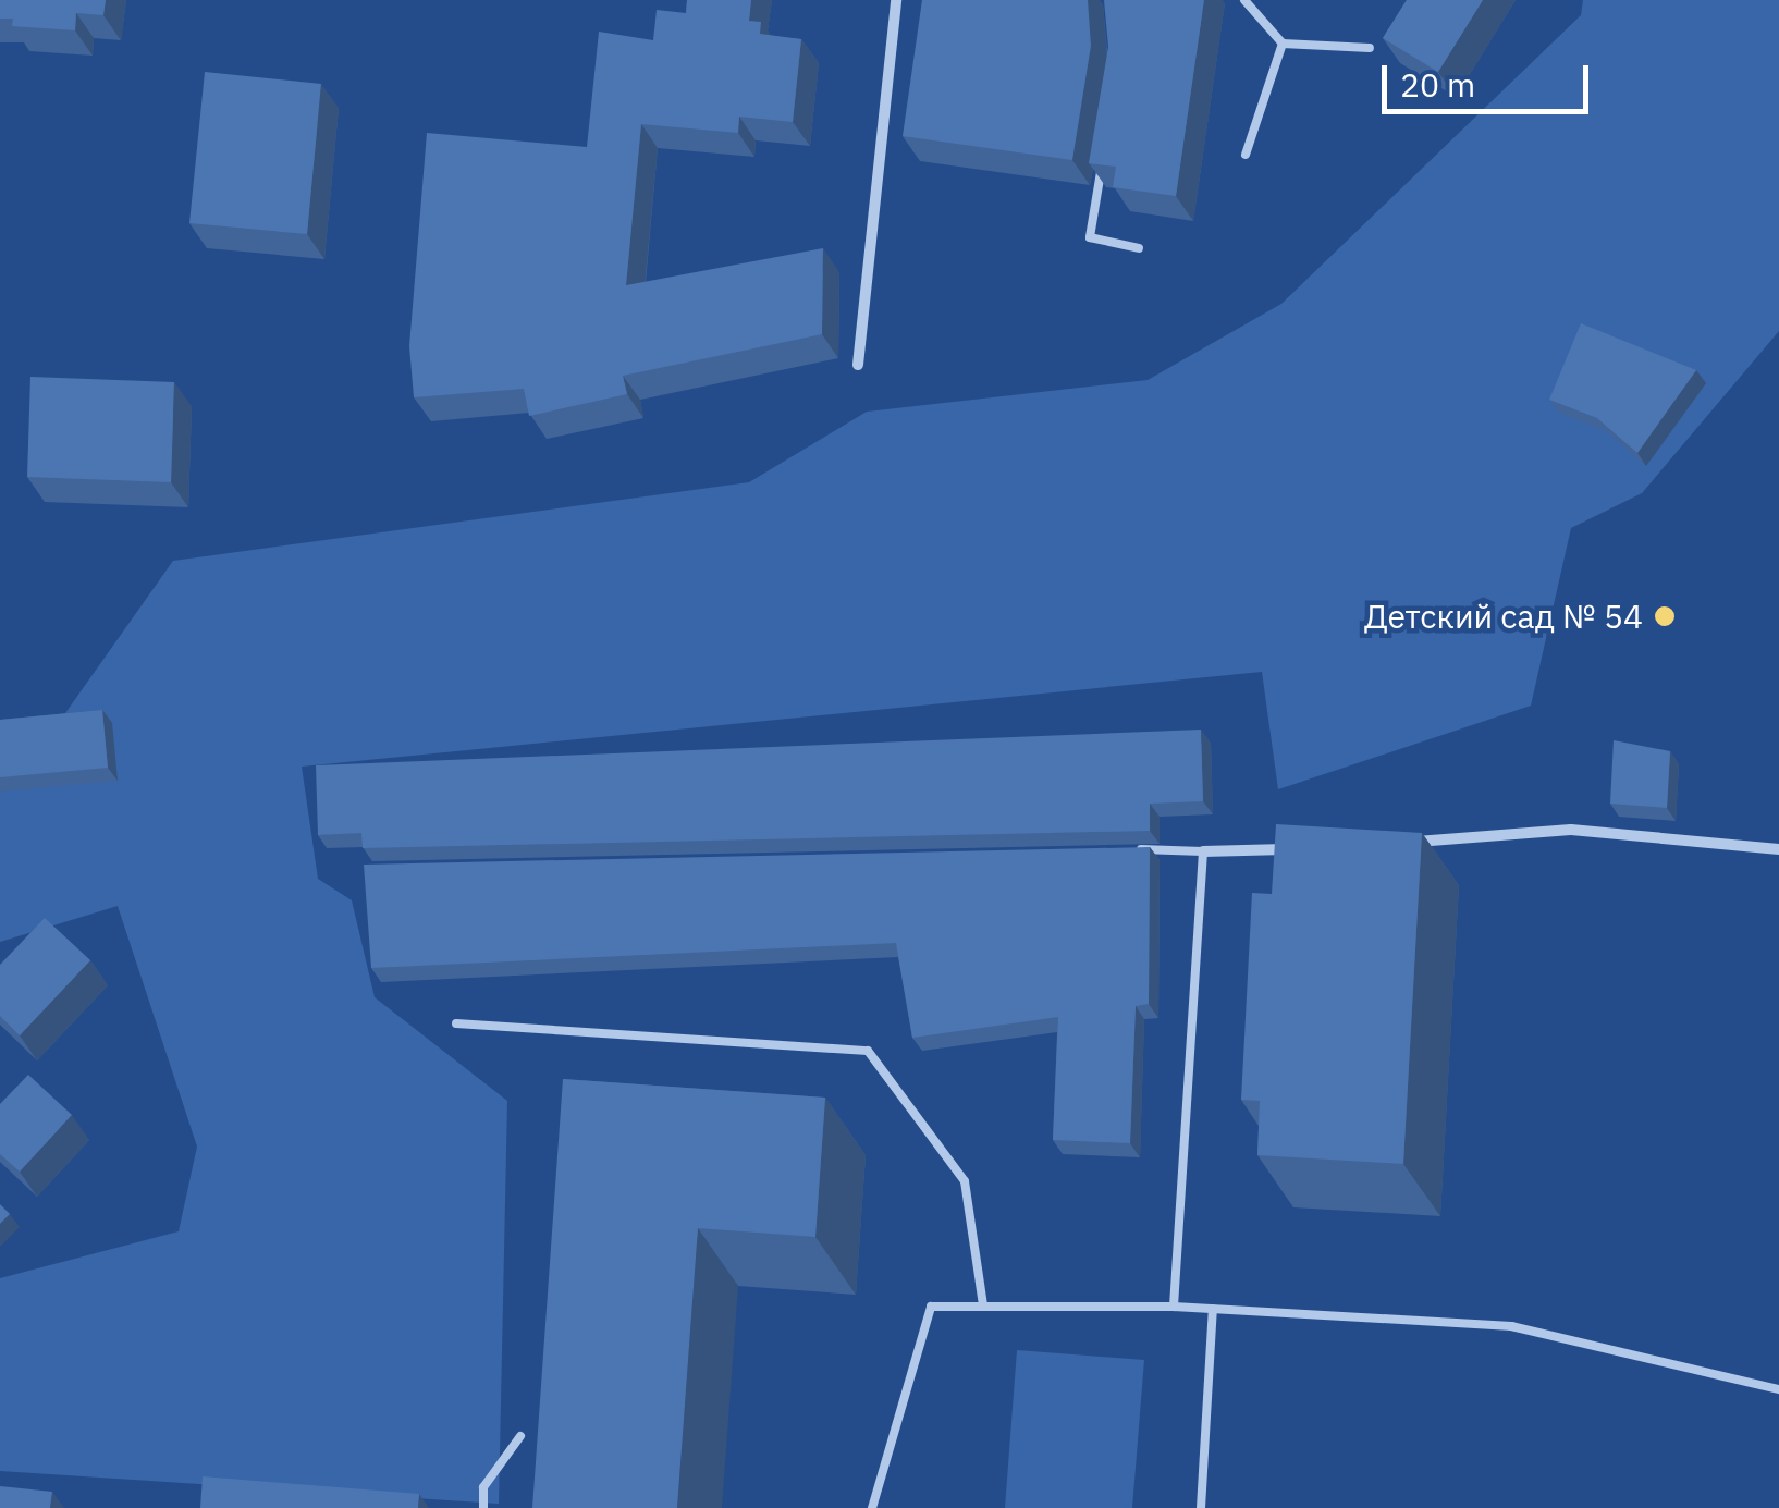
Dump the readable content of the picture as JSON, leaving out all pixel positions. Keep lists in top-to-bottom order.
{
  "places": ["Детский сад № 54"],
  "scale_bar": "20 m"
}
